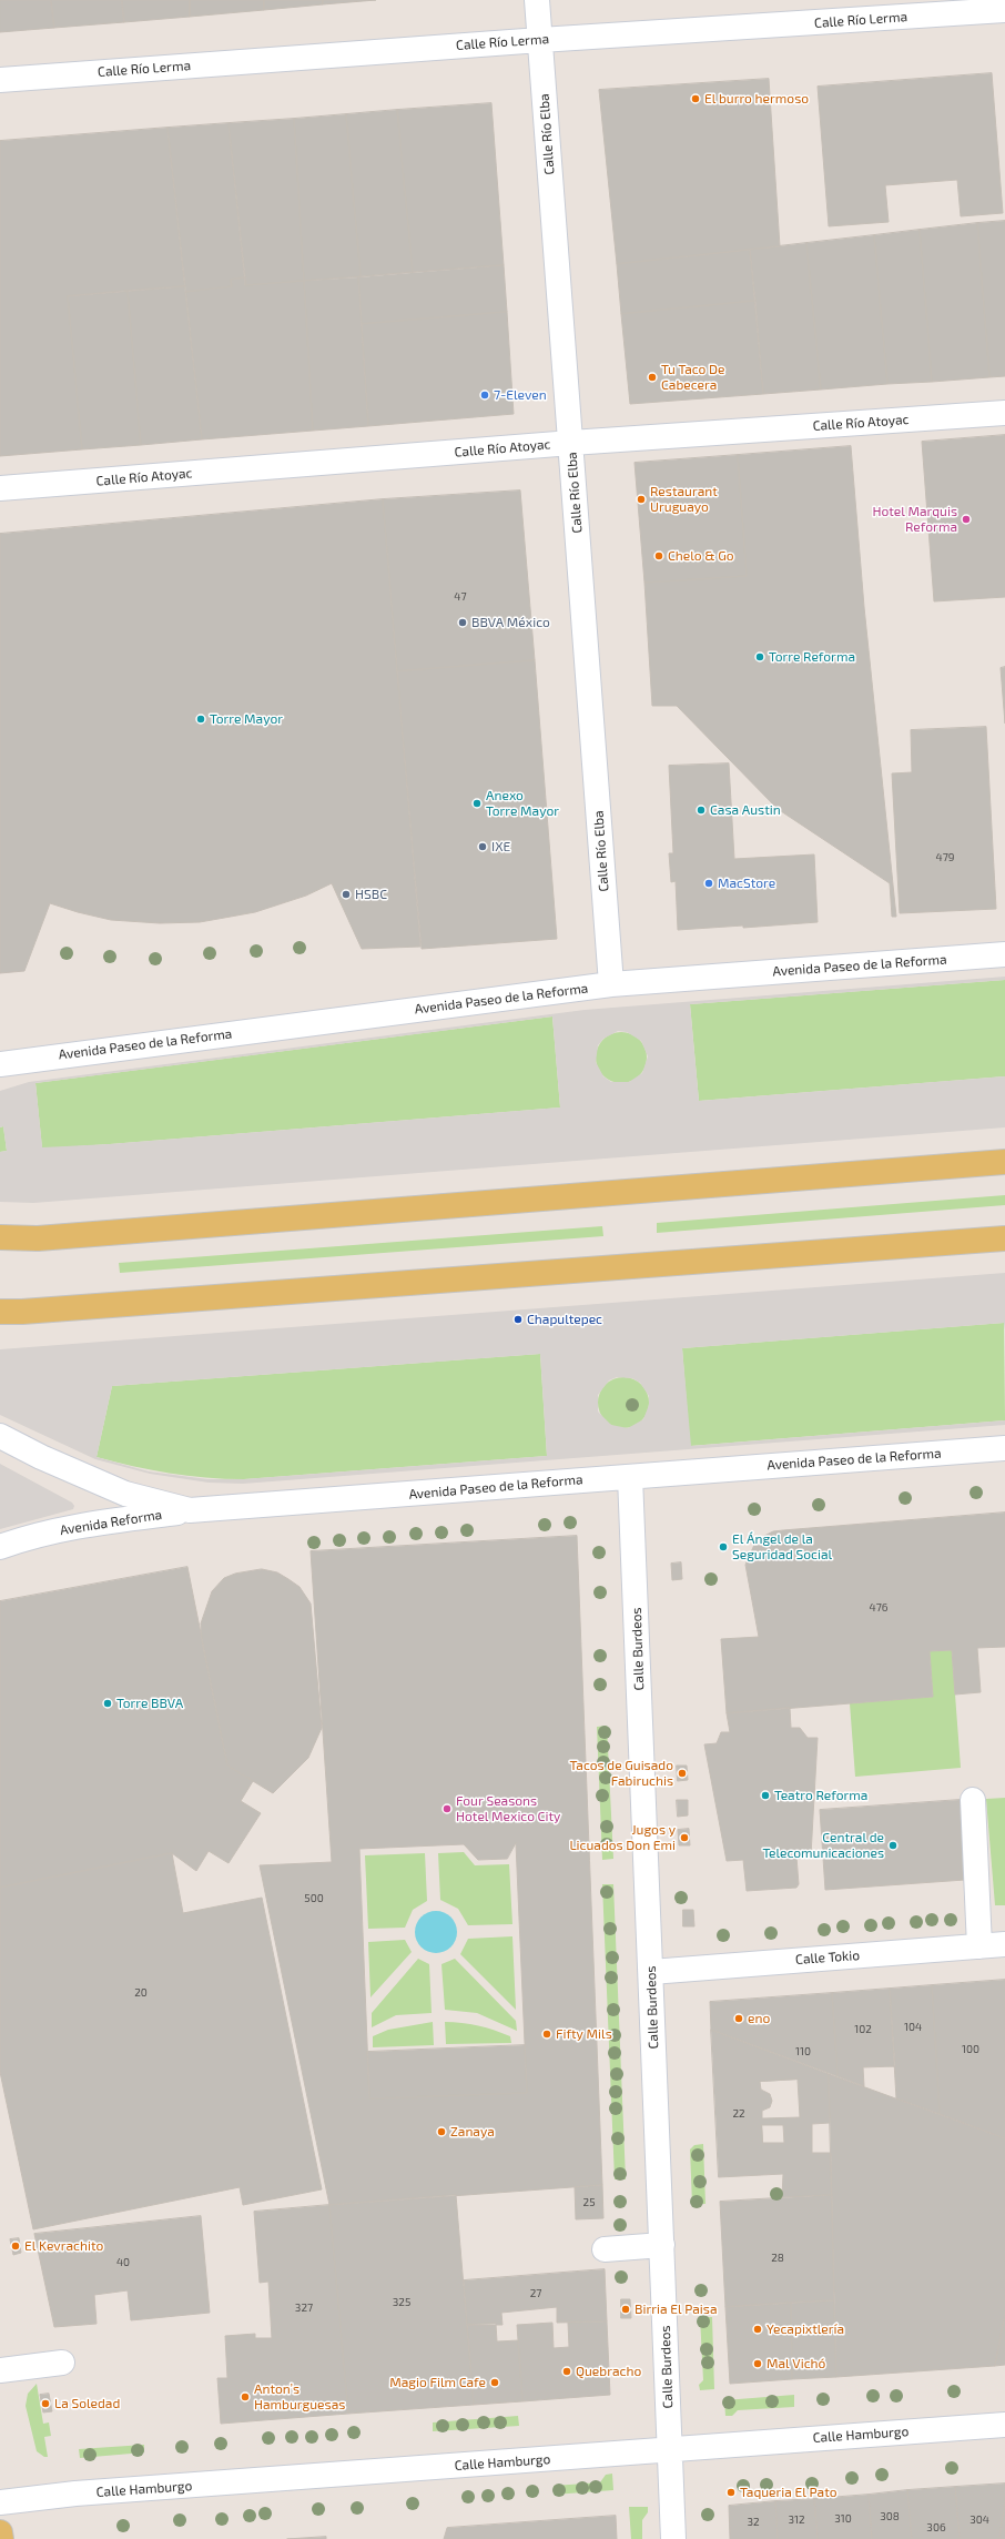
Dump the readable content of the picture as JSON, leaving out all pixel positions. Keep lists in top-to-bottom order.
{
  "streets": {
    "street": [
      "Calle Río Lerma",
      "Calle Río Elba",
      "Calle Río Atoyac",
      "Avenida Paseo de la Reforma",
      "Avenida Reforma",
      "Calle Burdeos",
      "Calle Tokio",
      "Calle Hamburgo"
    ]
  },
  "crossings": [
    ["Calle Río Lerma", "Calle Río Elba"],
    ["Calle Río Elba", "Calle Río Atoyac"],
    ["Calle Río Elba", "Avenida Paseo de la Reforma"],
    ["Avenida Paseo de la Reforma", "Avenida Reforma"],
    ["Avenida Paseo de la Reforma", "Calle Burdeos"],
    ["Calle Burdeos", "Calle Tokio"],
    ["Calle Burdeos", "Calle Hamburgo"]
  ],
  "places": [
    "El burro hermoso",
    "Tu Taco De Cabecera",
    "7-Eleven",
    "Restaurant Uruguayo",
    "Hotel Marquis Reforma",
    "Chelo & Go",
    "BBVA México",
    "Torre Reforma",
    "Torre Mayor",
    "Anexo Torre Mayor",
    "Casa Austin",
    "IXE",
    "MacStore",
    "HSBC",
    "Chapultepec",
    "El Ángel de la Seguridad Social",
    "Torre BBVA",
    "Tacos de Guisado Fabiruchis",
    "Teatro Reforma",
    "Four Seasons Hotel Mexico City",
    "Jugos y Licuados Don Emi",
    "Central de Telecomunicaciones",
    "eno",
    "Fifty Mils",
    "Zanaya",
    "El Kevrachito",
    "Birria El Paisa",
    "Yecapixtlería",
    "Mal Vichó",
    "Quebracho",
    "Magio Film Cafe",
    "Anton’s Hamburguesas",
    "La Soledad",
    "Taqueria El Pato"
  ],
  "house_numbers": [
    "47",
    "479",
    "476",
    "500",
    "20",
    "104",
    "102",
    "100",
    "110",
    "22",
    "25",
    "28",
    "40",
    "27",
    "325",
    "327",
    "308",
    "310",
    "312",
    "304",
    "32",
    "306"
  ]
}
